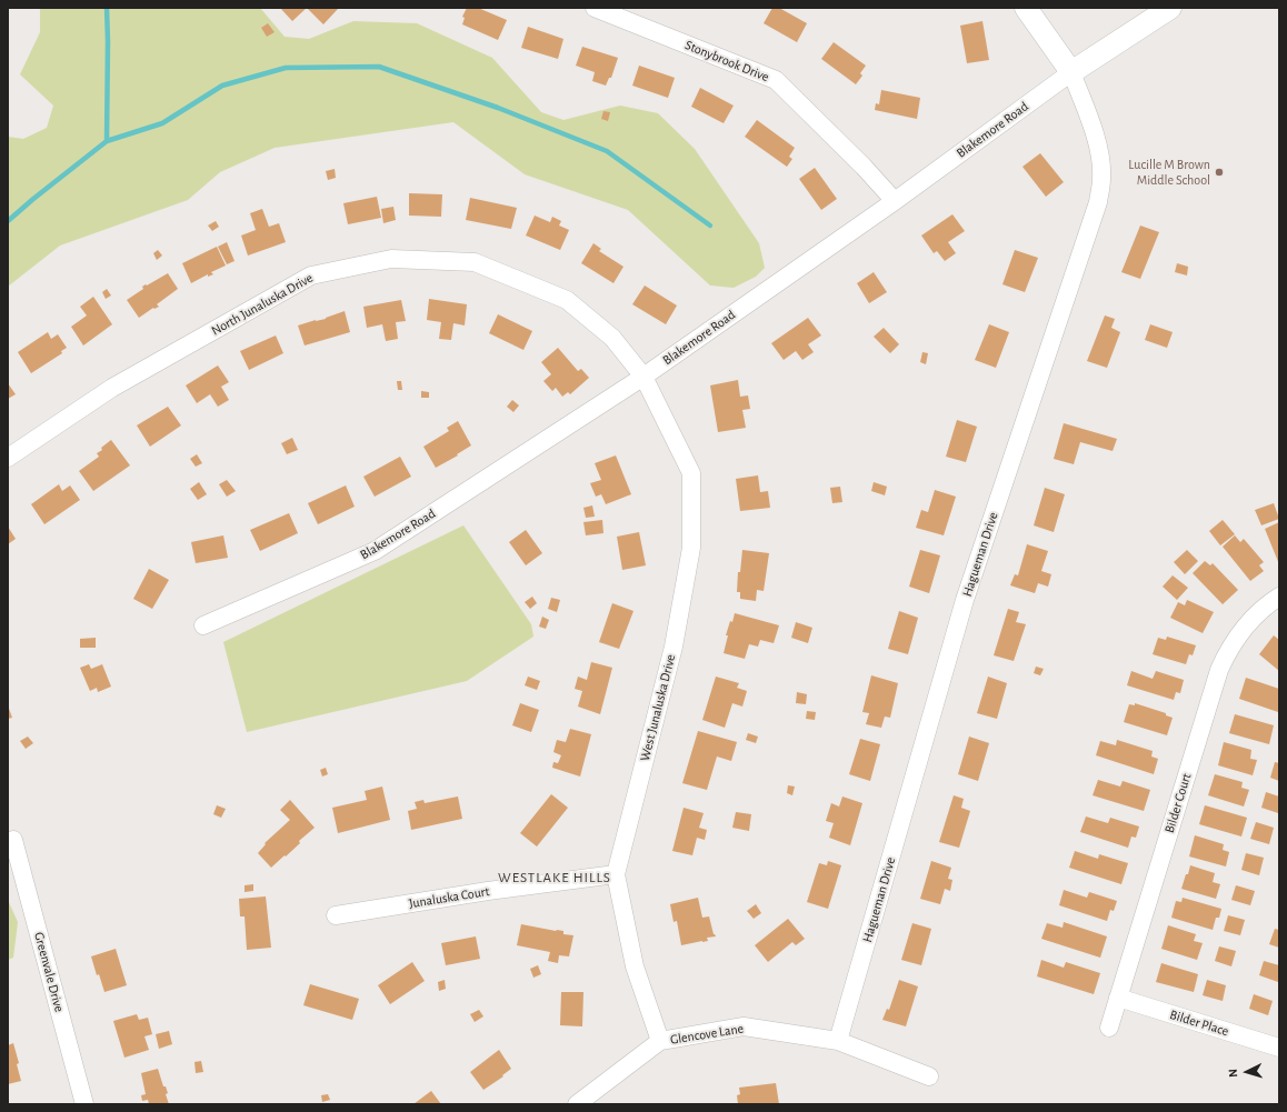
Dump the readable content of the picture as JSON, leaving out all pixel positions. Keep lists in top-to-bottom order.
{
  "streets": {
    "street": [
      "Stonybrook Drive",
      "Blakemore Road",
      "North Junaluska Drive",
      "Hagueman Drive",
      "West Junaluska Drive",
      "Bilder Court",
      "Junaluska Court",
      "Greenvale Drive",
      "Bilder Place",
      "Glencove Lane"
    ]
  },
  "crossings": [
    ["Stonybrook Drive", "Blakemore Road"],
    ["Blakemore Road", "North Junaluska Drive"],
    ["Blakemore Road", "Hagueman Drive"],
    ["Blakemore Road", "West Junaluska Drive"],
    ["North Junaluska Drive", "West Junaluska Drive"],
    ["Hagueman Drive", "Glencove Lane"],
    ["West Junaluska Drive", "Junaluska Court"],
    ["West Junaluska Drive", "Glencove Lane"],
    ["Bilder Court", "Bilder Place"]
  ],
  "districts": ["WESTLAKE HILLS"],
  "places": ["Lucille M Brown Middle School"],
  "north": "left"
}
